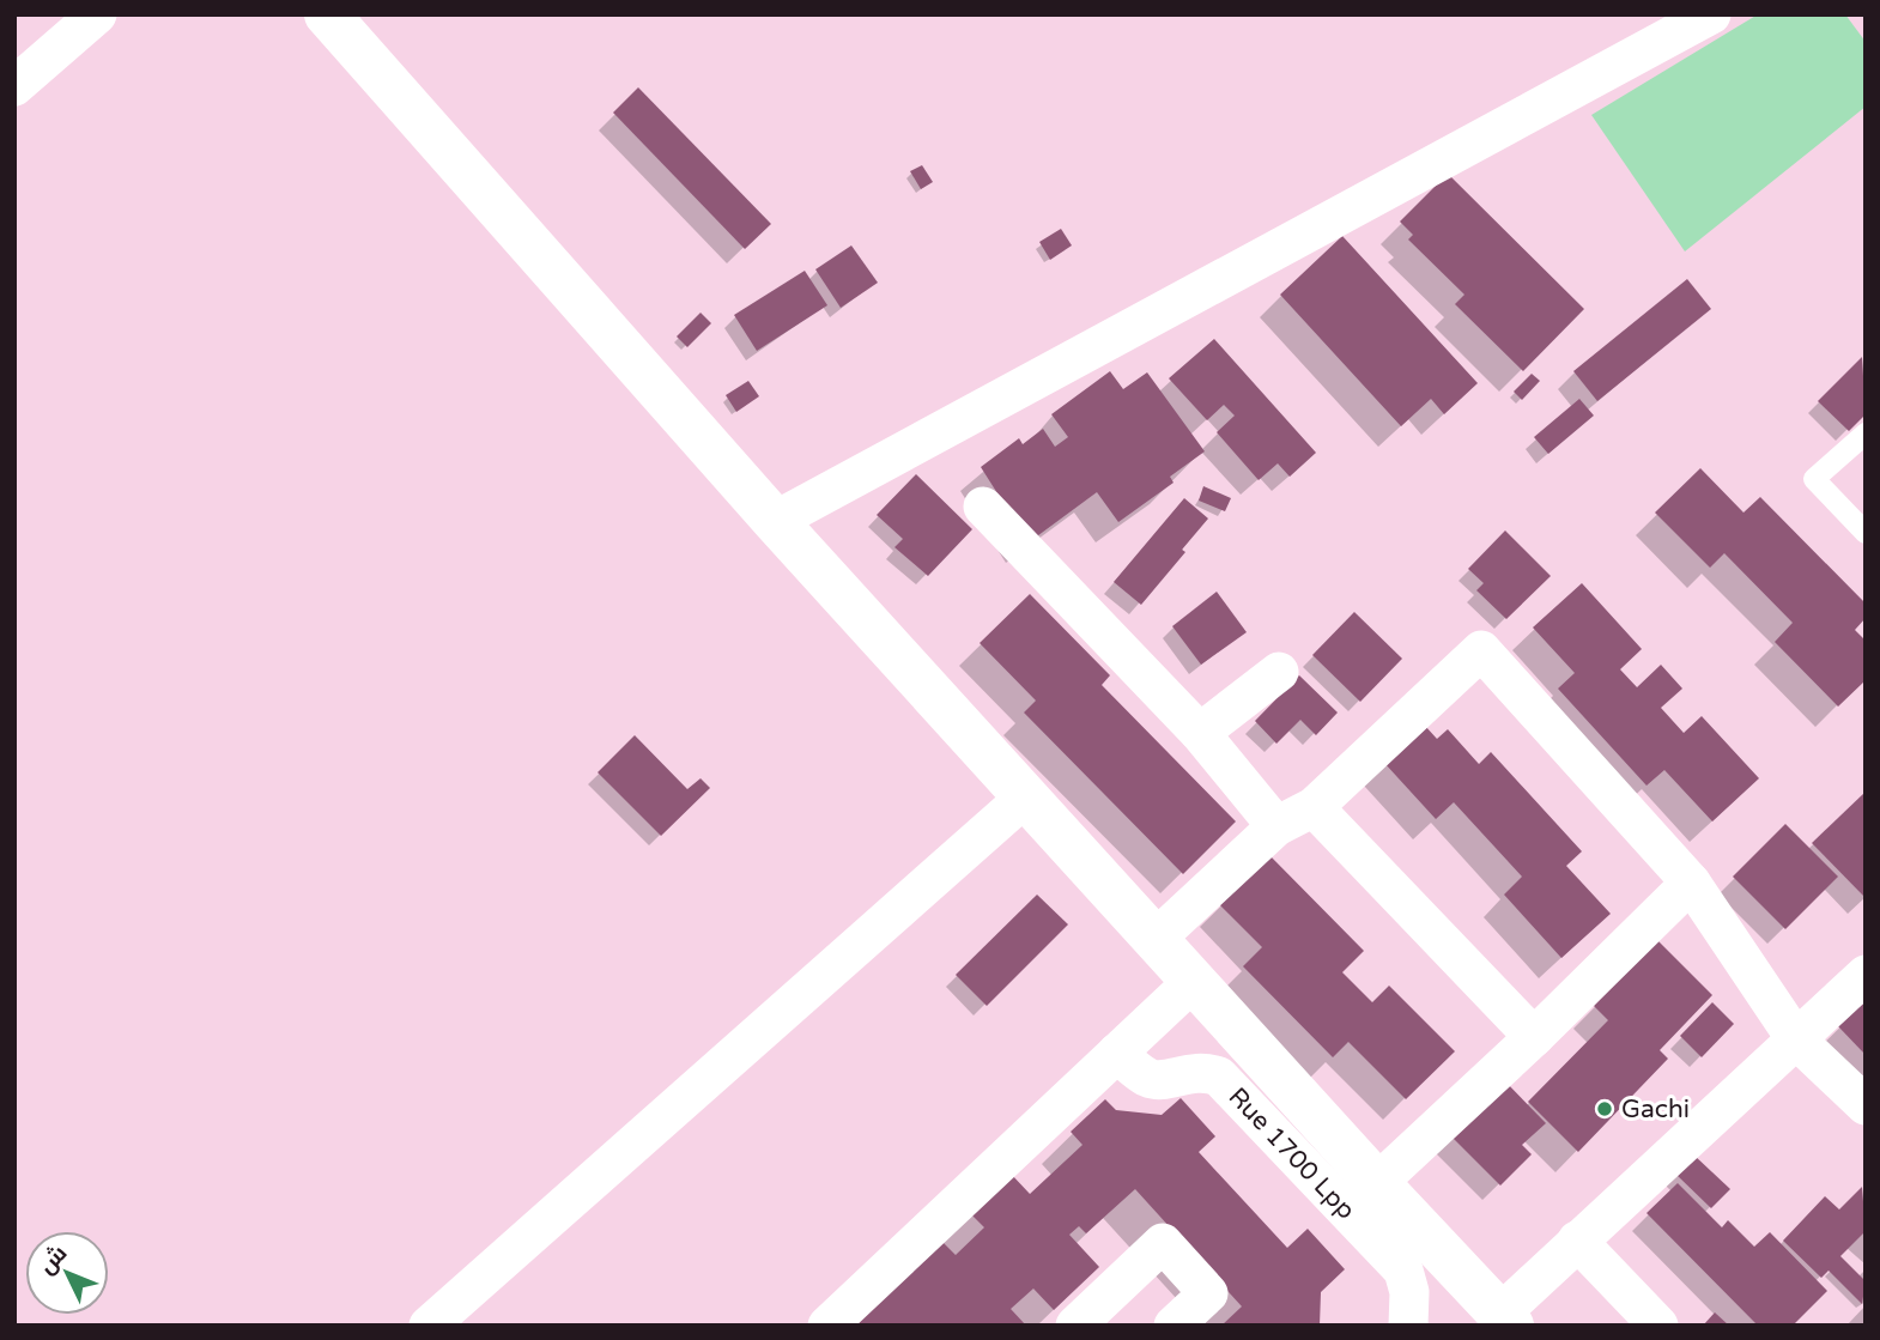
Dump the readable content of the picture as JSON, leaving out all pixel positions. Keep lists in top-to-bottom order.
{
  "streets": {
    "street": ["Rue 1700 Lpp"]
  },
  "places": ["Gachi"],
  "north": "top left"
}
